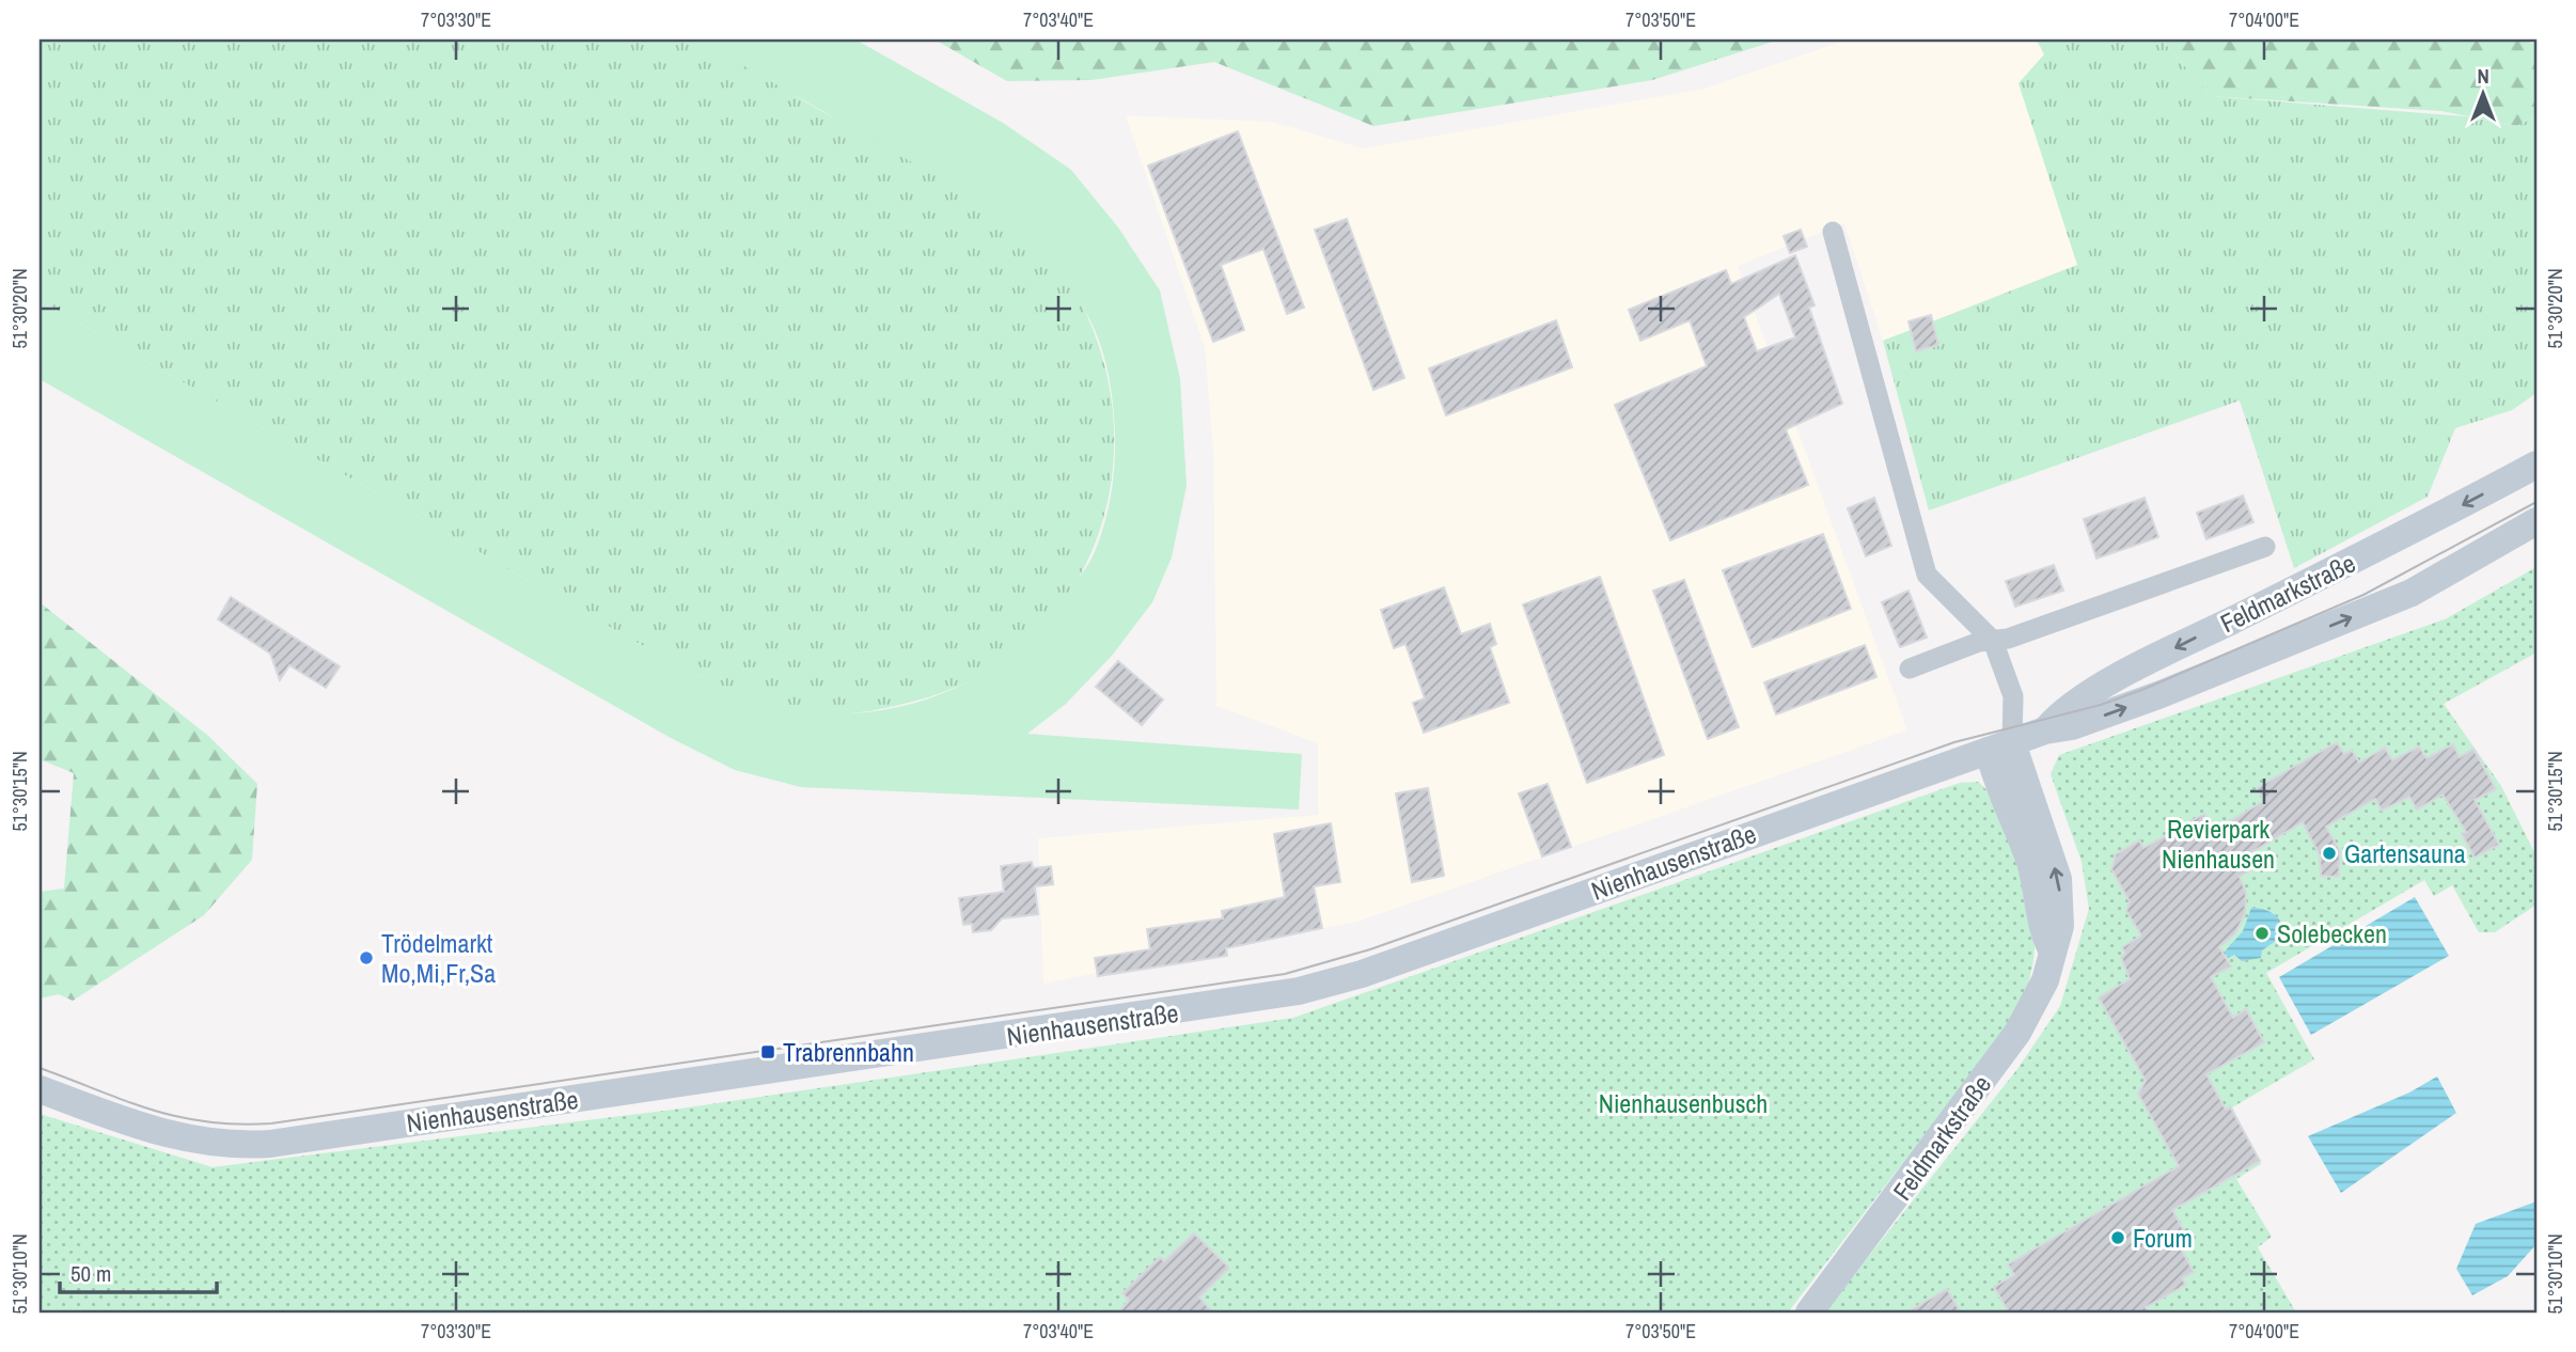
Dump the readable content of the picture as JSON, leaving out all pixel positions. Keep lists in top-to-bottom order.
{
  "streets": {
    "main road": ["Feldmarkstraße", "Nienhausenstraße"]
  },
  "crossings": [
    ["Feldmarkstraße", "Nienhausenstraße"]
  ],
  "parks": ["Revierpark Nienhausen", "Nienhausenbusch"],
  "places": {
    "other": [
      "Gartensauna",
      "Solebecken",
      "Trödelmarkt Mo,Mi,Fr,Sa",
      "Forum"
    ],
    "transit": ["Trabrennbahn"]
  },
  "scale_bar": "50 m",
  "north": "top",
  "coordinates": [
    "7°03'30\"E",
    "7°03'40\"E",
    "7°03'50\"E",
    "7°04'00\"E",
    "51°30'20\"N",
    "51°30'15\"N",
    "51°30'10\"N"
  ]
}
